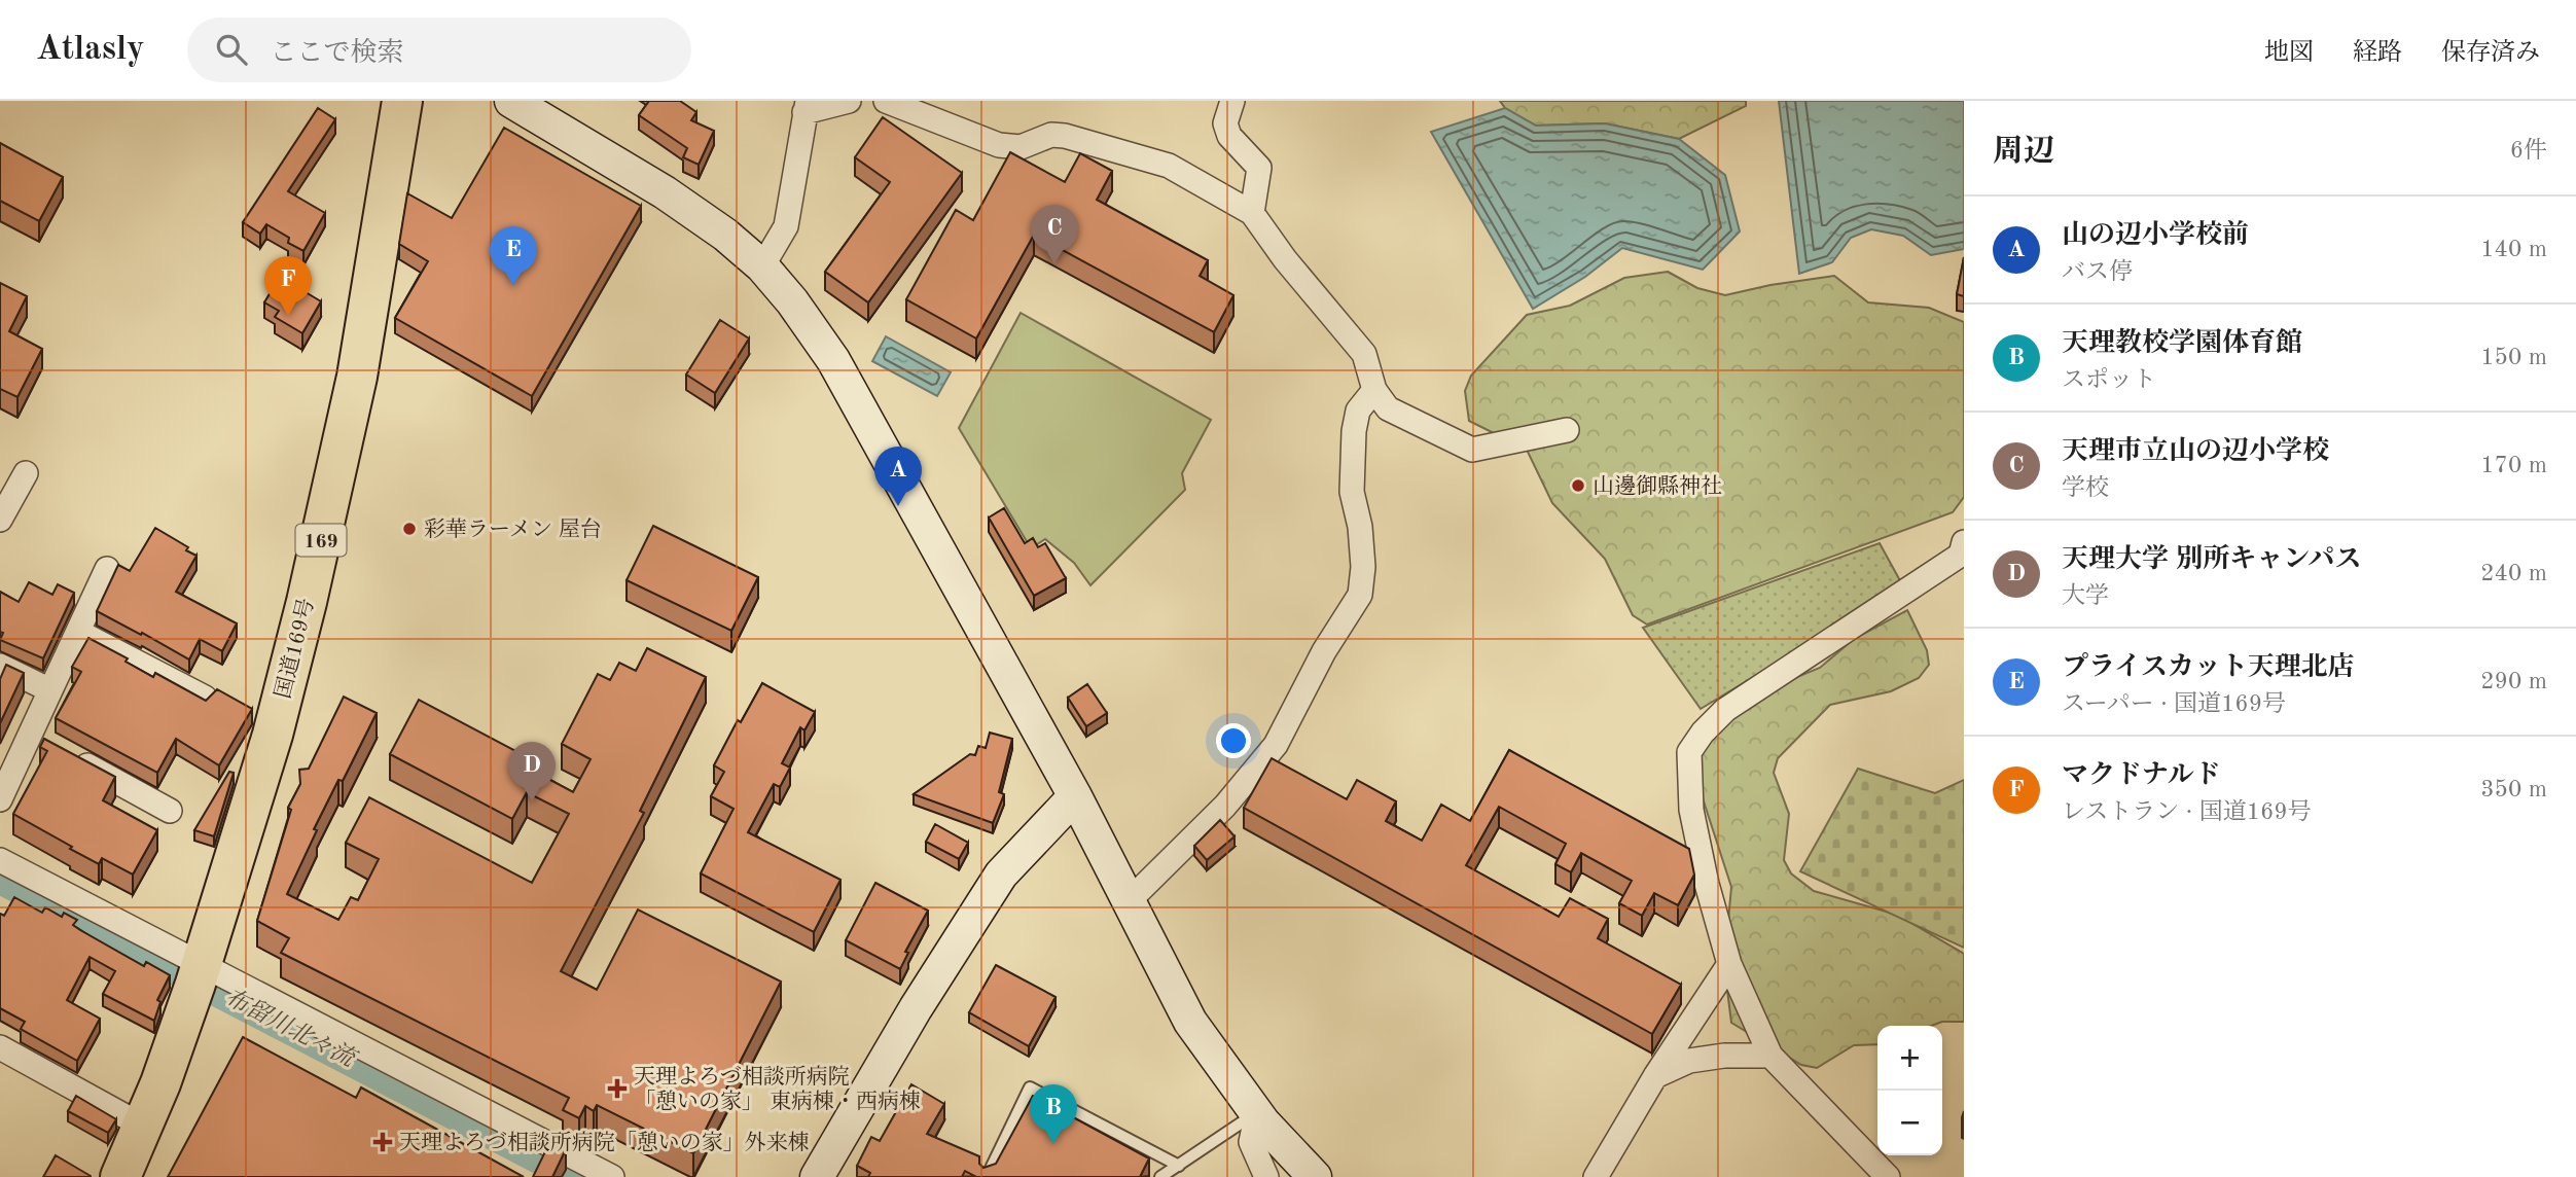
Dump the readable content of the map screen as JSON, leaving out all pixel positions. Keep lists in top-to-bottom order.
{
  "streets": {
    "highway": ["169", "国道169号"]
  },
  "water": ["布留川北々流"],
  "places": {
    "other": ["山邊御縣神社", "彩華ラーメン 屋台"],
    "health": ["天理よろづ相談所病院 「憩いの家」 東病棟・西病棟", "天理よろづ相談所病院「憩いの家」外来棟"]
  },
  "page": {
    "header": "Atlasly",
    "search": "ここで検索",
    "nav": ["地図", "経路", "保存済み"],
    "heading": ["周辺", "6件"],
    "list": [
      {
        "mark": "A",
        "name": "山の辺小学校前",
        "note": "バス停",
        "value": "140 m"
      },
      {
        "mark": "B",
        "name": "天理教校学園体育館",
        "note": "スポット",
        "value": "150 m"
      },
      {
        "mark": "C",
        "name": "天理市立山の辺小学校",
        "note": "学校",
        "value": "170 m"
      },
      {
        "mark": "D",
        "name": "天理大学 別所キャンパス",
        "note": "大学",
        "value": "240 m"
      },
      {
        "mark": "E",
        "name": "プライスカット天理北店",
        "note": "スーパー · 国道169号",
        "value": "290 m"
      },
      {
        "mark": "F",
        "name": "マクドナルド",
        "note": "レストラン · 国道169号",
        "value": "350 m"
      }
    ],
    "pins": [
      "C",
      "E",
      "F",
      "A",
      "D",
      "B"
    ],
    "map_buttons": ["+", "−"]
  }
}
